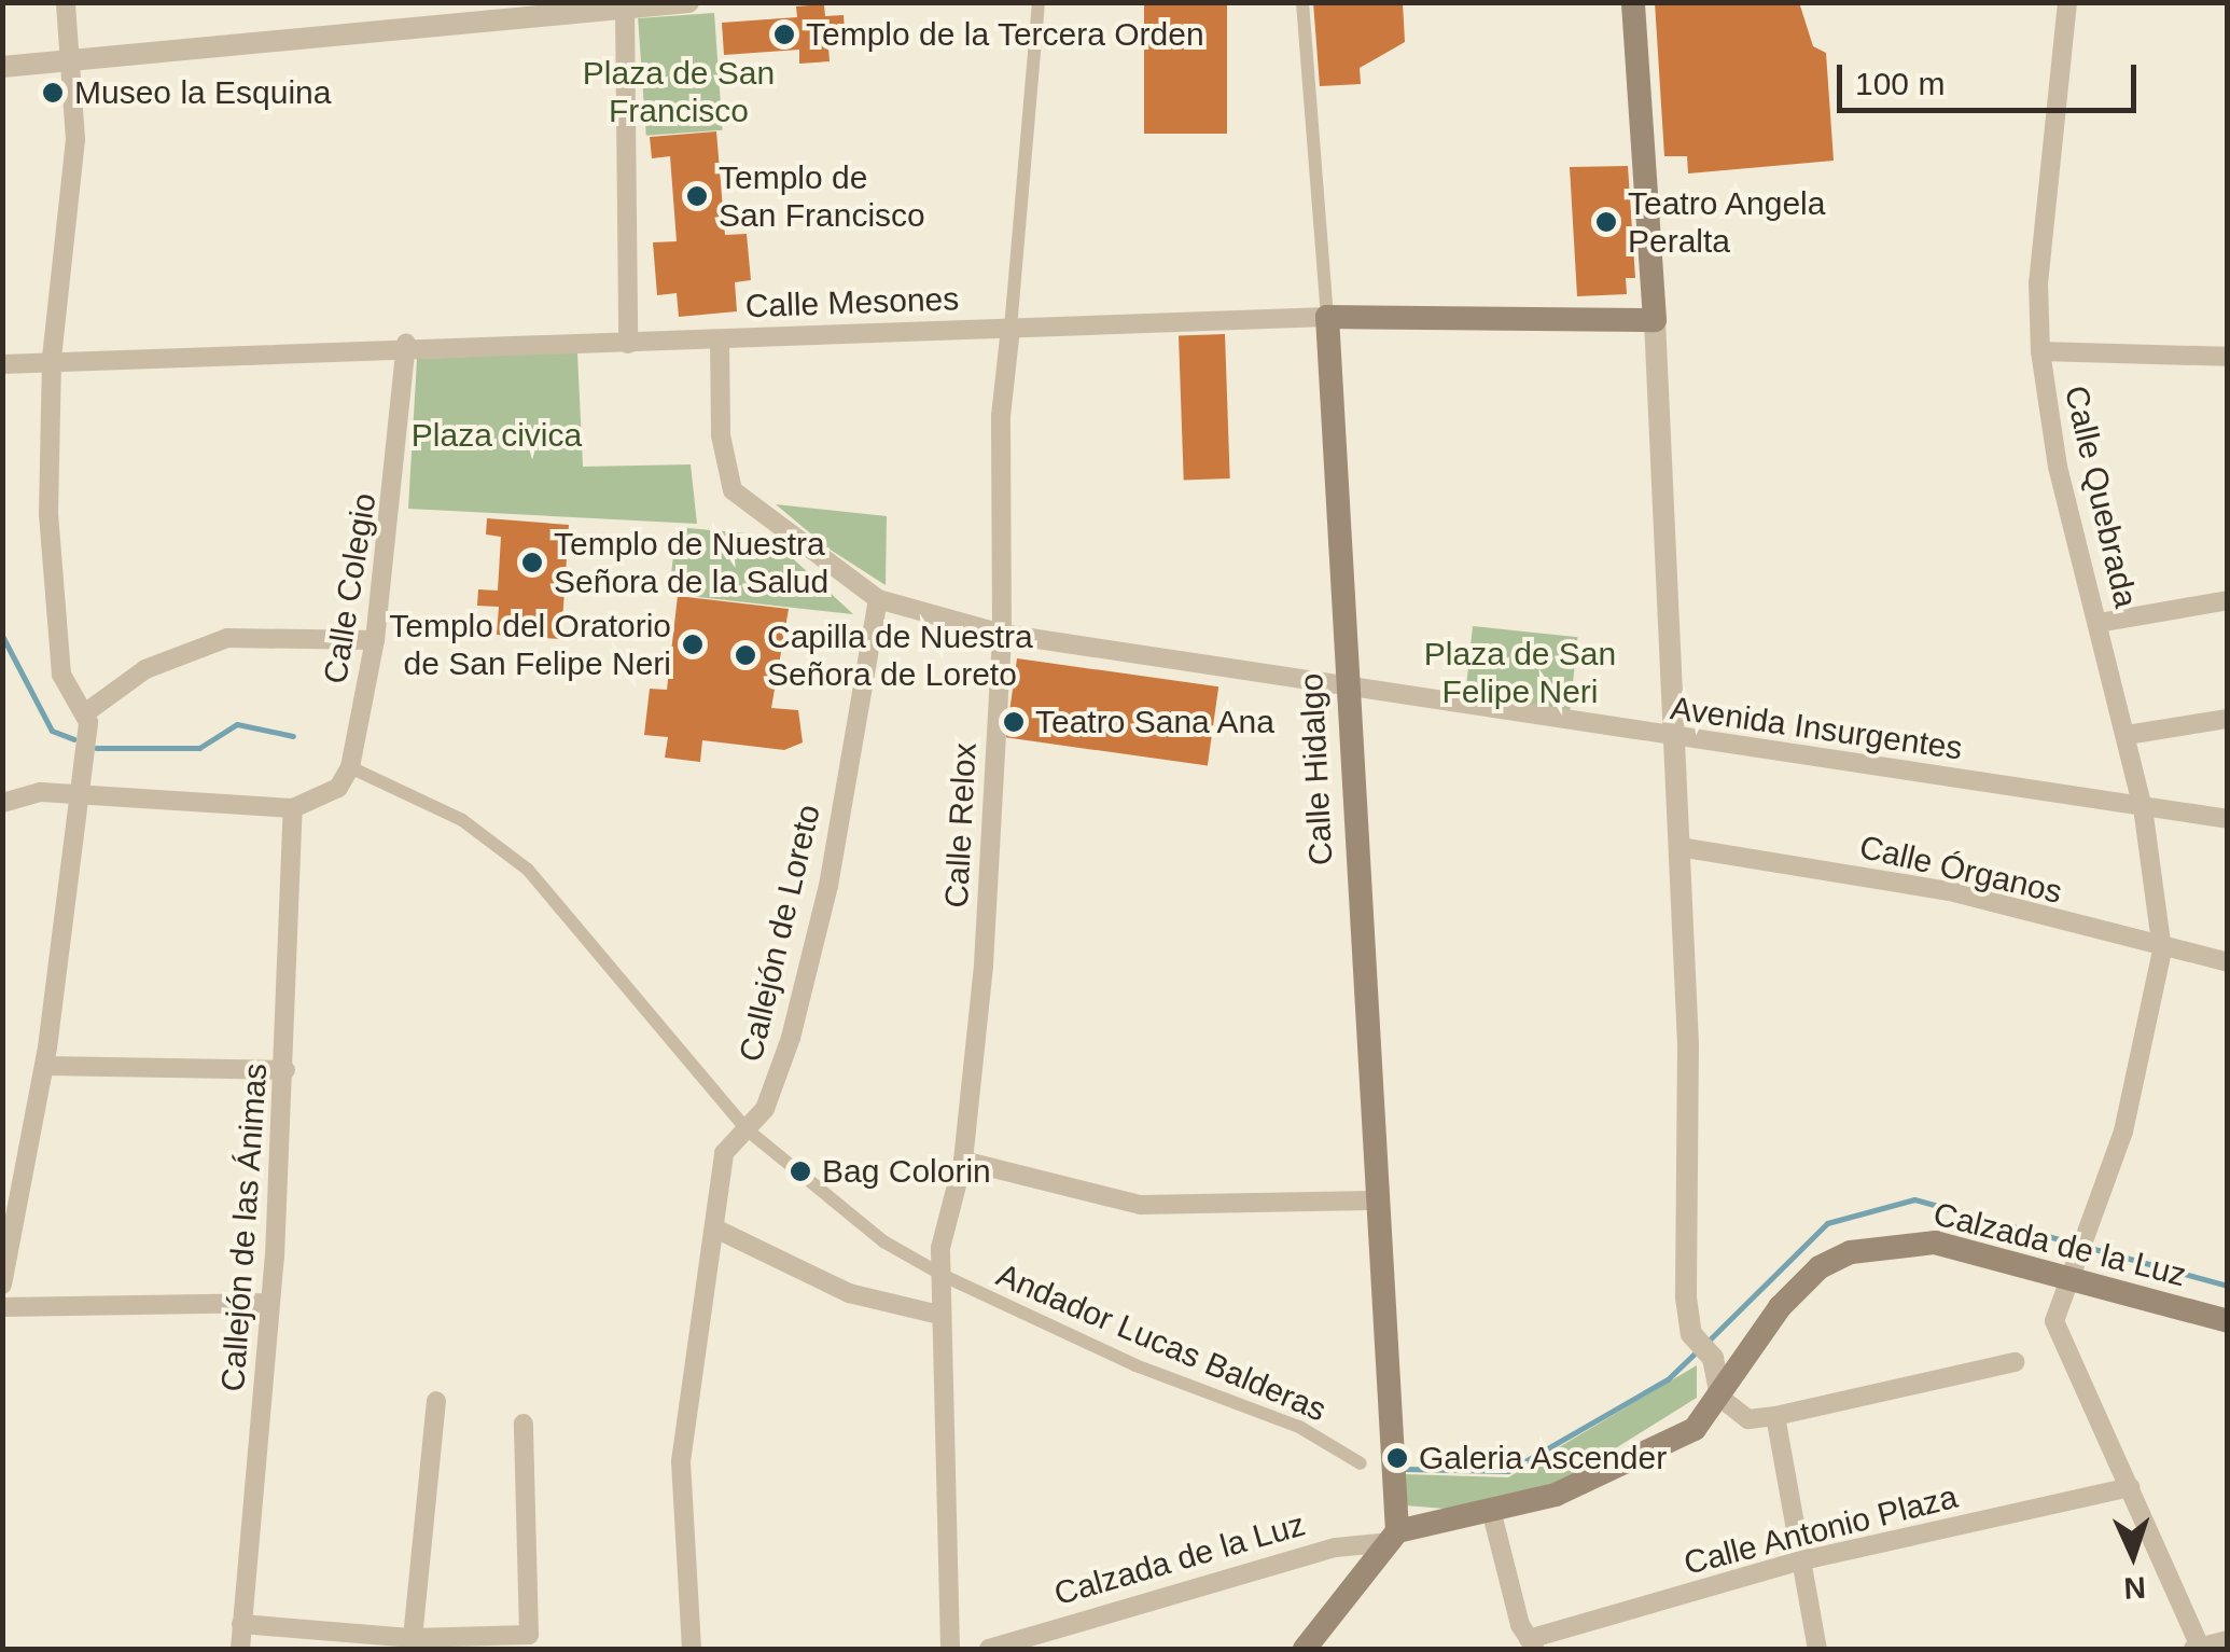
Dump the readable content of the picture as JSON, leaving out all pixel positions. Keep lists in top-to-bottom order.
{
  "streets": {
    "main road": ["Calle Mesones", "Calle Hidalgo", "Calzada de la Luz"],
    "street": [
      "Calle Quebrada",
      "Calle Colegio",
      "Avenida Insurgentes",
      "Calle Relox",
      "Calle Órganos",
      "Callejón de Loreto",
      "Callejón de las Ánimas",
      "Andador Lucas Balderas",
      "Calle Antonio Plaza"
    ]
  },
  "crossings": [
    ["Calle Mesones", "Calle Colegio"],
    ["Calle Mesones", "Avenida Insurgentes"],
    ["Calle Mesones", "Calle Hidalgo"],
    ["Calle Mesones", "Calle Relox"],
    ["Calle Quebrada", "Avenida Insurgentes"],
    ["Calle Quebrada", "Calle Órganos"],
    ["Calle Colegio", "Andador Lucas Balderas"],
    ["Avenida Insurgentes", "Calle Hidalgo"],
    ["Avenida Insurgentes", "Calle Relox"],
    ["Avenida Insurgentes", "Callejón de Loreto"],
    ["Calle Hidalgo", "Calzada de la Luz"],
    ["Calle Relox", "Andador Lucas Balderas"],
    ["Callejón de Loreto", "Andador Lucas Balderas"]
  ],
  "parks": ["Plaza de San Francisco", "Plaza civica", "Plaza de San Felipe Neri"],
  "places": [
    "Templo de la Tercera Orden",
    "Museo la Esquina",
    "Templo de San Francisco",
    "Teatro Angela Peralta",
    "Templo de Nuestra Señora de la Salud",
    "Templo del Oratorio de San Felipe Neri",
    "Capilla de Nuestra Señora de Loreto",
    "Teatro Sana Ana",
    "Bag Colorin",
    "Galeria Ascender"
  ],
  "scale_bar": "100 m",
  "north": "bottom"
}
